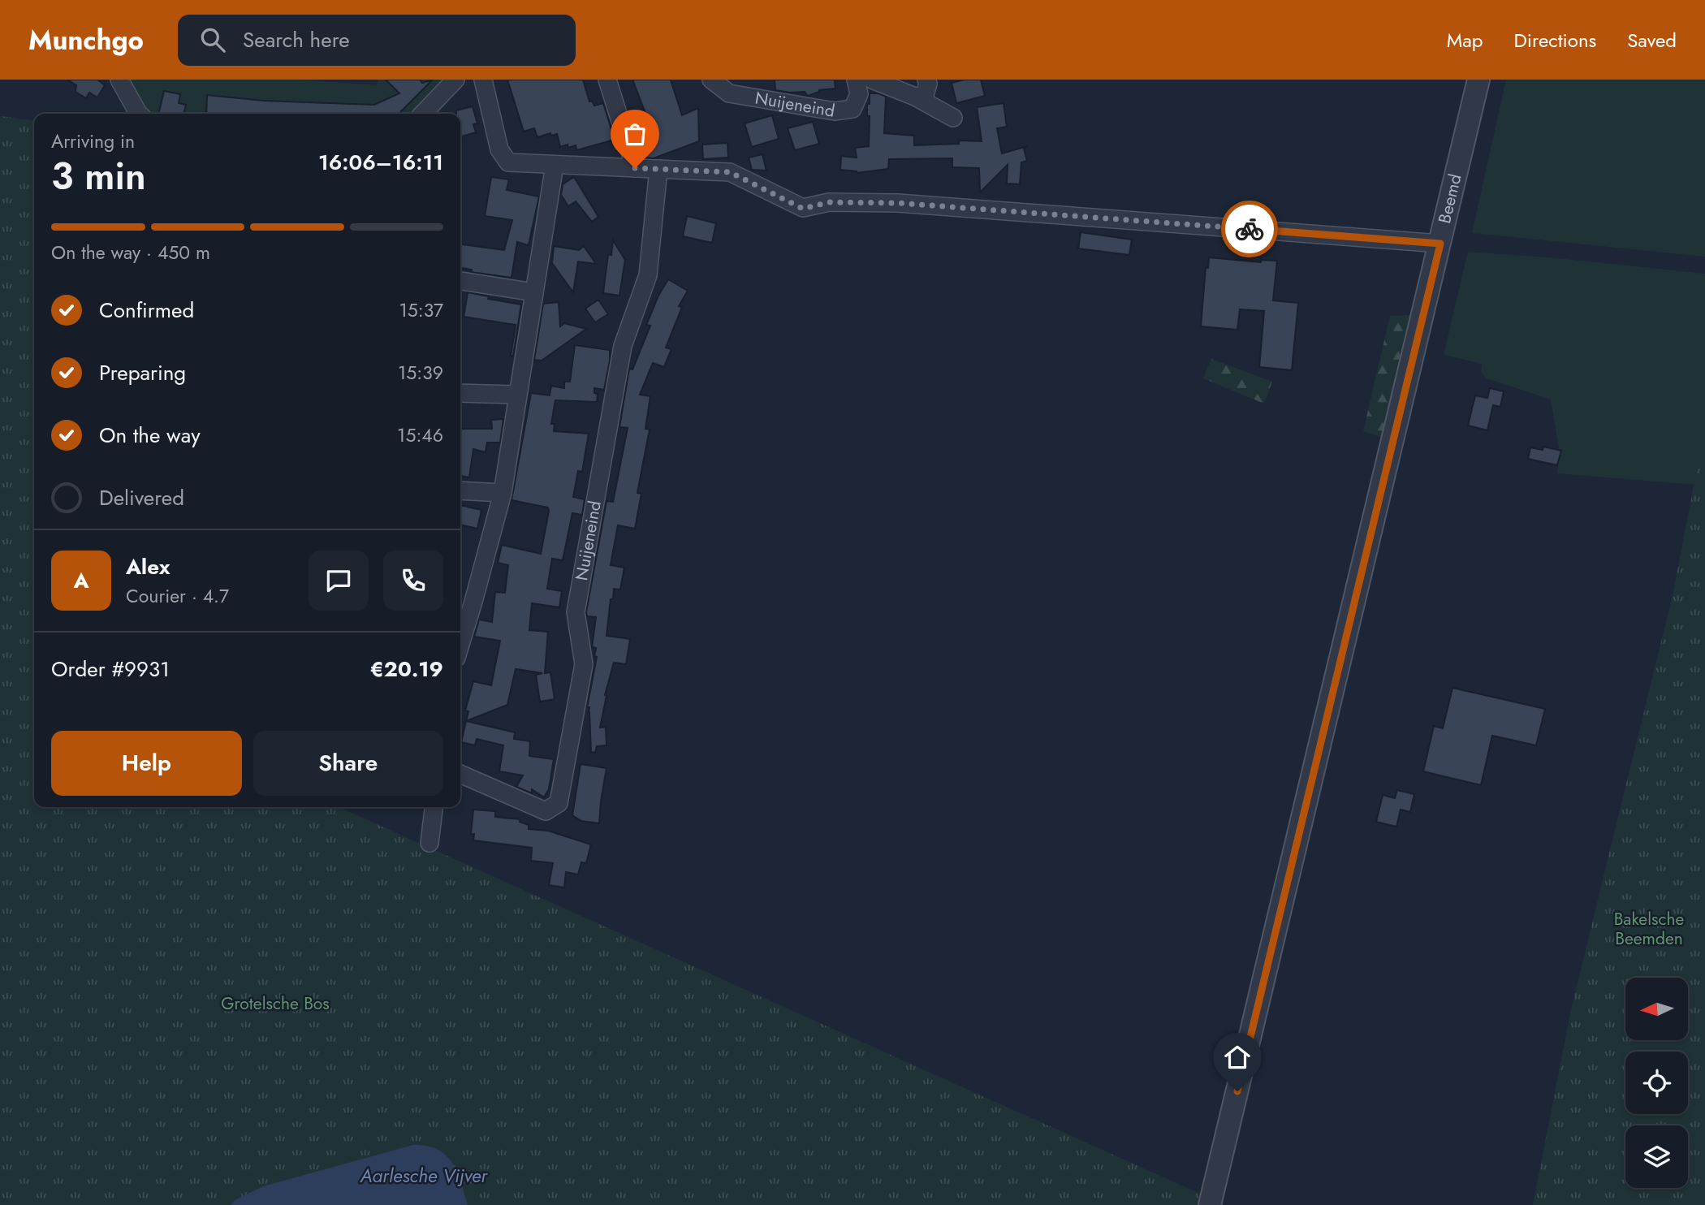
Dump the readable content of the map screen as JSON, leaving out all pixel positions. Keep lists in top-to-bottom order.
{
  "streets": {
    "street": ["Nuijeneind", "Beemd"]
  },
  "crossings": [
    ["Nuijeneind", "Beemd"]
  ],
  "water": ["Aarlesche Vijver"],
  "parks": ["Bakelsche Beemden", "Grotelsche Bos"],
  "north": "left",
  "page": {
    "header": "Munchgo",
    "search": "Search here",
    "nav": ["Map", "Directions", "Saved"],
    "heading": ["3 min", "Arriving in", "16:06–16:11"],
    "panel": [
      "Alex",
      "Courier · 4.7",
      "Order #9931",
      "€20.19"
    ],
    "bar": "On the way · 450 m",
    "list": [
      ["Confirmed", "15:37"],
      ["Preparing", "15:39"],
      ["On the way", "15:46"],
      "Delivered"
    ],
    "round": "A",
    "buttons": ["Help", "Share"]
  }
}
